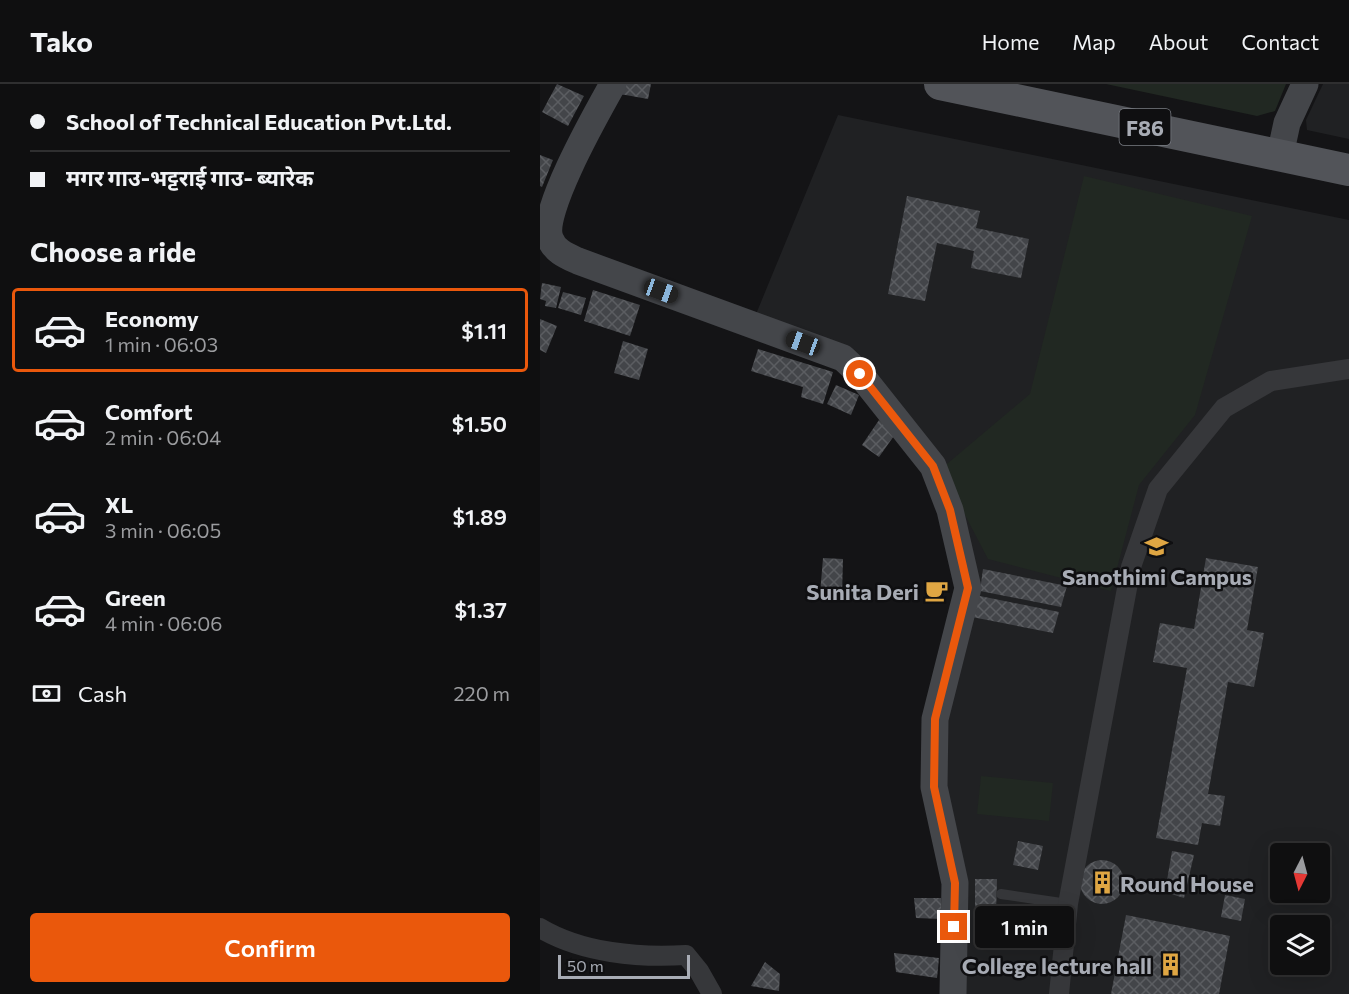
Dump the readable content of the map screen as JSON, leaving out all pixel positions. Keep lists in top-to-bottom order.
{
  "streets": {
    "main road": ["F86"]
  },
  "places": {
    "school or university": ["Sanothimi Campus"],
    "cafe": ["Sunita Deri"],
    "building": ["Round House", "College lecture hall"]
  },
  "scale_bar": "50 m",
  "north": "bottom",
  "page": {
    "header": "Tako",
    "nav": [
      "Home",
      "Map",
      "About",
      "Contact"
    ],
    "banner": ["School of Technical Education Pvt.Ltd.", "मगर गाउ-भट्टराई गाउ- ब्यारेक"],
    "heading": "Choose a ride",
    "list": [
      {
        "name": "Economy",
        "note": "1 min · 06:03",
        "value": "$1.11"
      },
      {
        "name": "Comfort",
        "note": "2 min · 06:04",
        "value": "$1.50"
      },
      {
        "name": "XL",
        "note": "3 min · 06:05",
        "value": "$1.89"
      },
      {
        "name": "Green",
        "note": "4 min · 06:06",
        "value": "$1.37"
      }
    ],
    "pay": ["Cash", "220 m"],
    "buttons": "Confirm",
    "bubble": "1 min",
    "scale": "50 m"
  }
}
